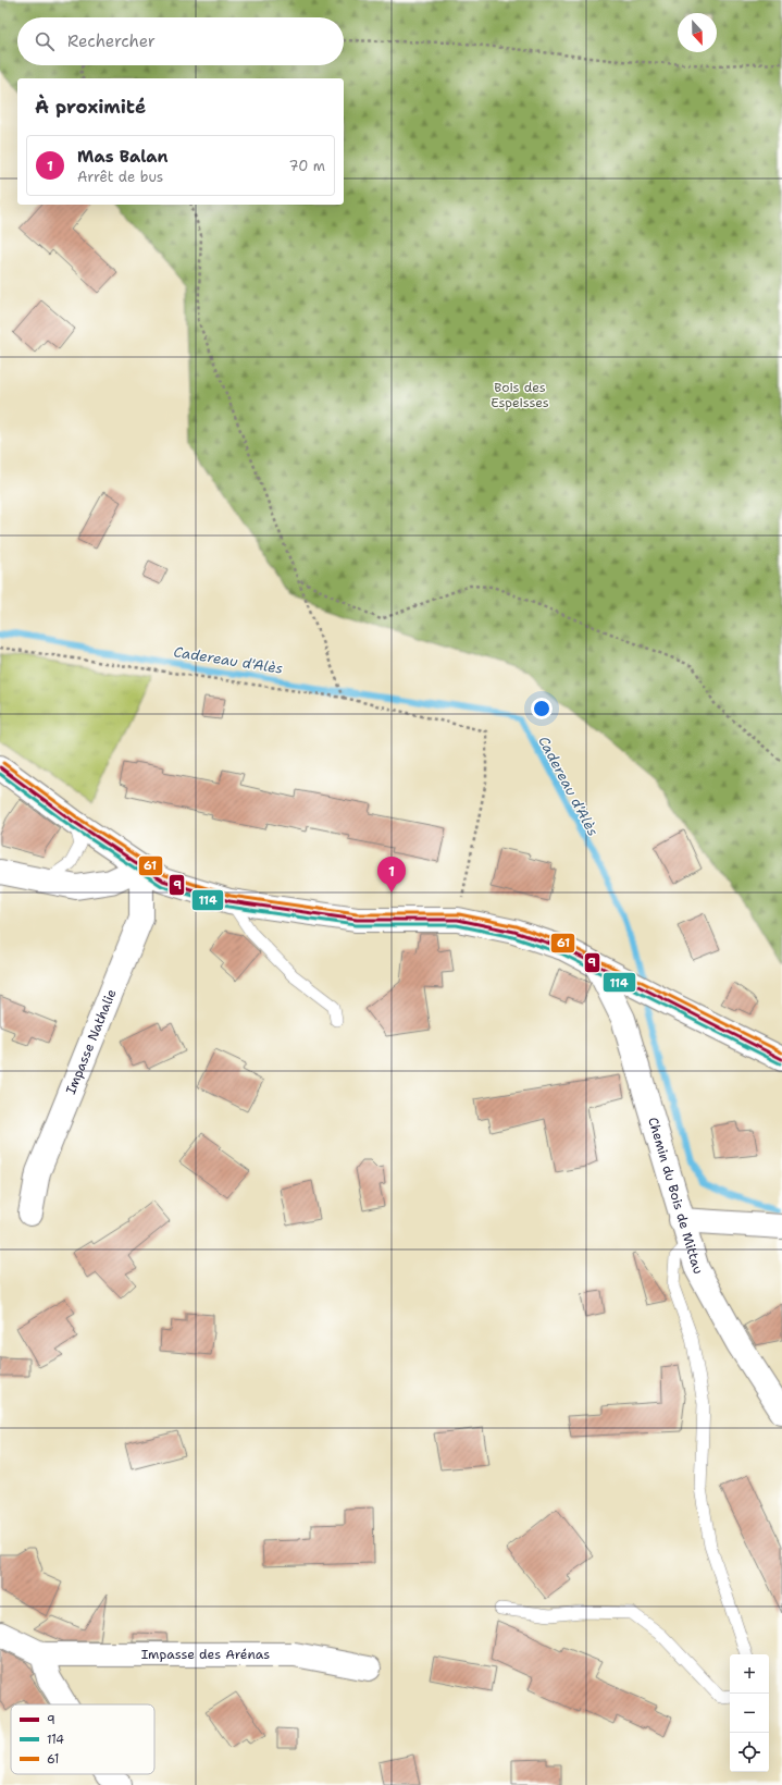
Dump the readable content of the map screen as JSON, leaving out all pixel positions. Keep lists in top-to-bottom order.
{
  "streets": {
    "street": ["Impasse Nathalie", "Chemin du Bois de Mittau", "Impasse des Arénas"]
  },
  "water": ["Cadereau d'Alès"],
  "parks": ["Bois des Espeisses"],
  "lines": ["transit line 61", "transit line 9", "transit line 114"],
  "legend": ["9", "114", "61"],
  "north": "bottom",
  "page": {
    "search": "Rechercher",
    "heading": "À proximité",
    "list": [
      {
        "mark": "1",
        "name": "Mas Balan",
        "note": "Arrêt de bus",
        "value": "70 m"
      }
    ],
    "pins": "1",
    "map_buttons": ["+", "−"]
  }
}
